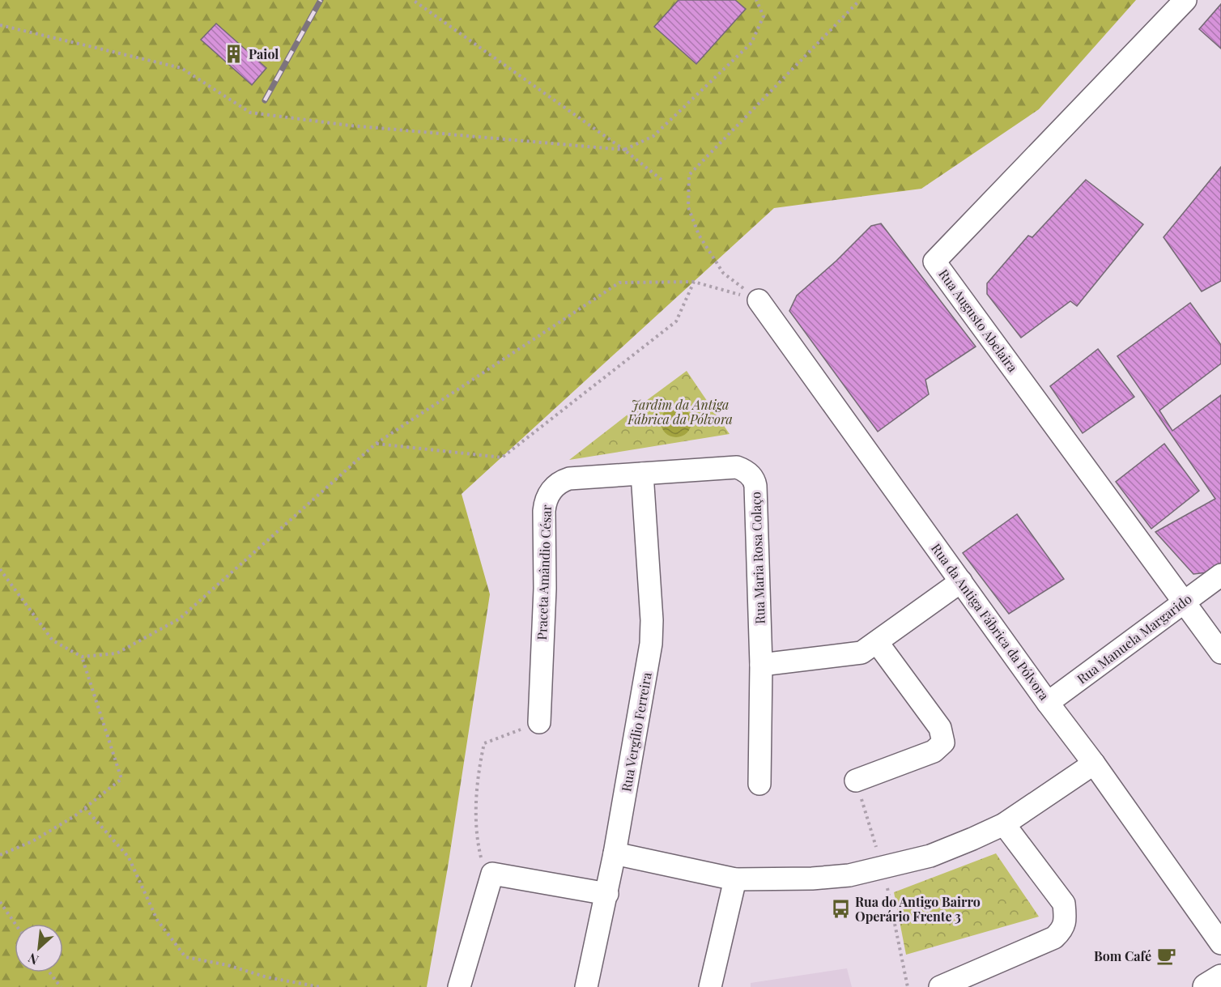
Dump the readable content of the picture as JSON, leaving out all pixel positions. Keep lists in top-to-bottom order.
{
  "streets": {
    "street": [
      "Rua Augusto Abelaira",
      "Rua Maria Rosa Colaço",
      "Praceta Amândio César",
      "Rua da Antiga Fábrica da Pólvora",
      "Rua Manuela Margarido",
      "Rua Vergílio Ferreira"
    ]
  },
  "crossings": [
    ["Rua Augusto Abelaira", "Rua Manuela Margarido"],
    ["Rua Maria Rosa Colaço", "Praceta Amândio César"],
    ["Rua Maria Rosa Colaço", "Rua Vergílio Ferreira"],
    ["Praceta Amândio César", "Rua Vergílio Ferreira"],
    ["Rua da Antiga Fábrica da Pólvora", "Rua Manuela Margarido"]
  ],
  "parks": ["Jardim da Antiga Fábrica da Pólvora"],
  "places": {
    "building": ["Paiol"],
    "bus stop": ["Rua do Antigo Bairro Operário Frente 3"],
    "cafe": ["Bom Café"]
  },
  "north": "bottom left"
}
